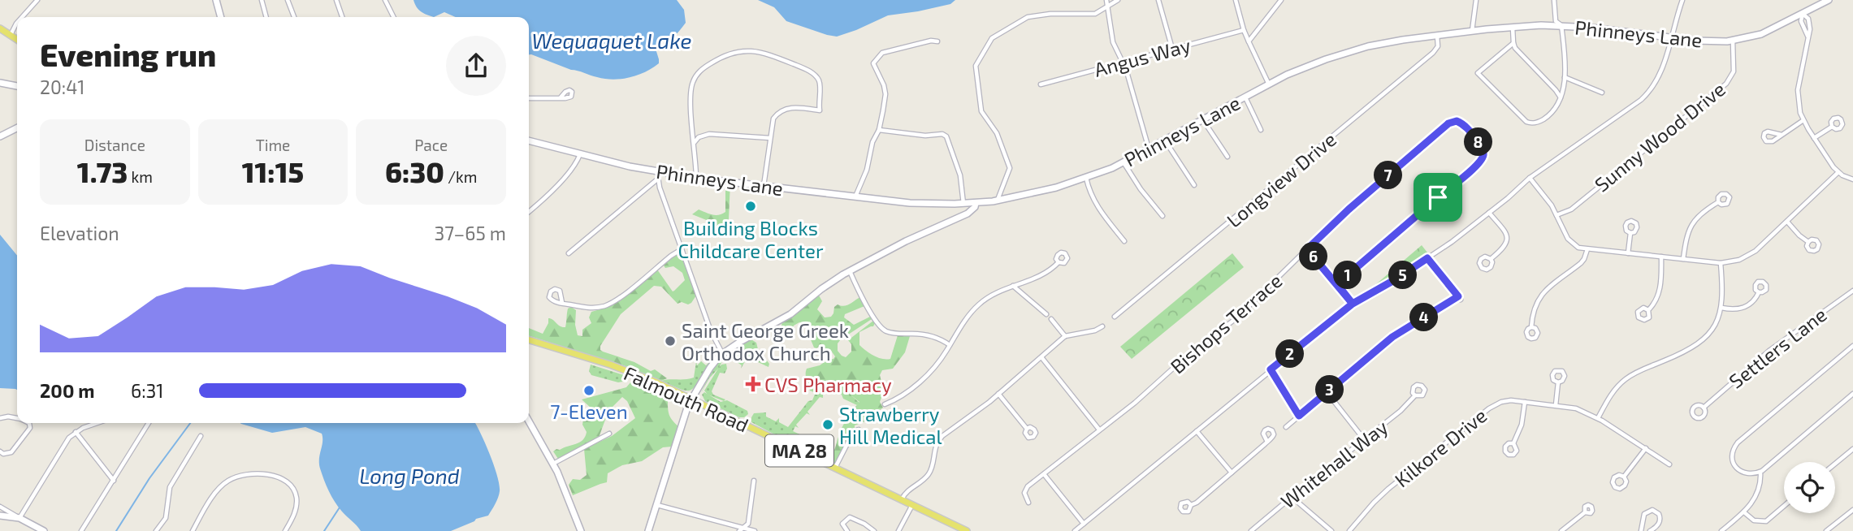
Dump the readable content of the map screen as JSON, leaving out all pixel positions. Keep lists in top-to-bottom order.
{
  "streets": {
    "main road": ["Phinneys Lane", "Falmouth Road", "MA 28"],
    "street": [
      "Angus Way",
      "Sunny Wood Drive",
      "Longview Drive",
      "Bishops Terrace",
      "Settlers Lane",
      "Kilkore Drive",
      "Whitehall Way"
    ]
  },
  "crossings": [
    ["Phinneys Lane", "Sunny Wood Drive"],
    ["Phinneys Lane", "Longview Drive"]
  ],
  "water": ["Wequaquet Lake", "Long Pond"],
  "places": {
    "other": [
      "Building Blocks Childcare Center",
      "Saint George Greek Orthodox Church",
      "7-Eleven",
      "Strawberry Hill Medical"
    ],
    "health": ["CVS Pharmacy"]
  },
  "page": {
    "heading": ["Evening run", "20:41"],
    "stats": [
      ["Distance", "1.73 km"],
      ["Time", "11:15"],
      ["Pace", "6:30 /km"]
    ],
    "pins": [
      "8",
      "7",
      "6",
      "1",
      "5",
      "4",
      "2",
      "3"
    ],
    "chart": ["Elevation", "37–65 m"],
    "list": [
      {
        "name": "200 m",
        "note": "6:31"
      }
    ]
  }
}
